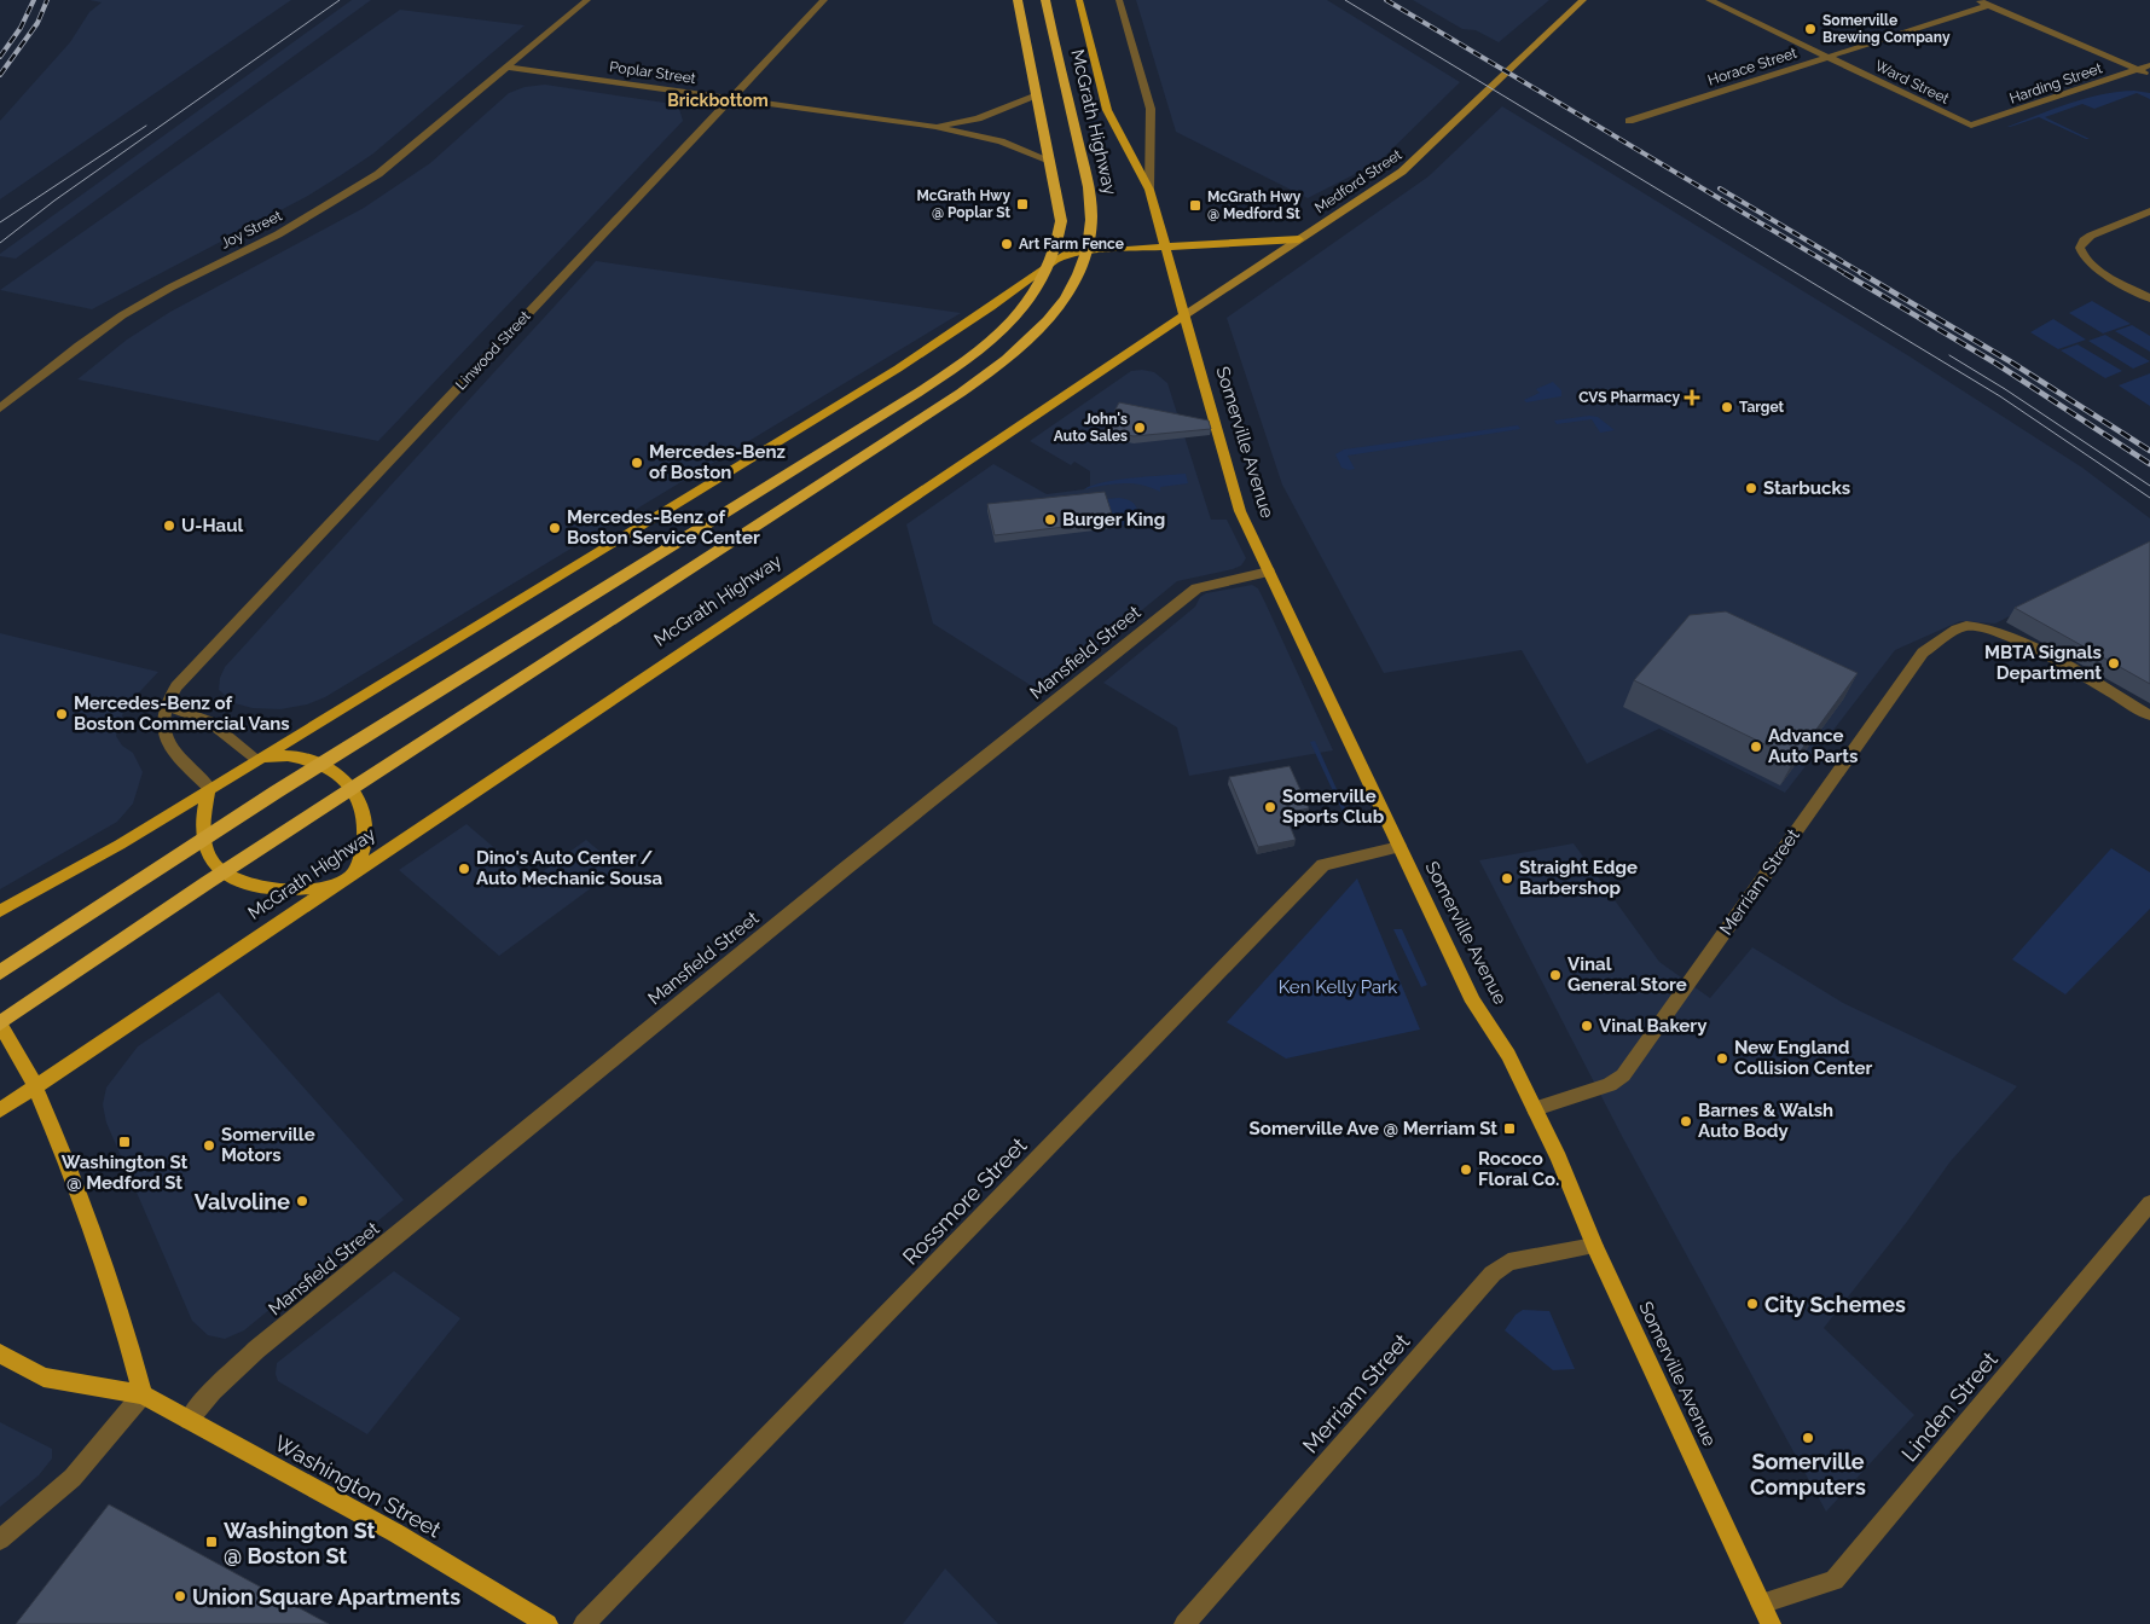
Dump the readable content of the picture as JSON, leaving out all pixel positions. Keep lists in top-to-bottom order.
{
  "streets": {
    "highway": ["McGrath Highway"],
    "main road": ["Medford Street", "Somerville Avenue", "Washington Street"],
    "street": [
      "Horace Street",
      "Poplar Street",
      "Ward Street",
      "Harding Street",
      "Joy Street",
      "Linwood Street",
      "Mansfield Street",
      "Merriam Street",
      "Rossmore Street",
      "Linden Street"
    ]
  },
  "crossings": [
    ["Horace Street", "Ward Street"],
    ["Poplar Street", "Joy Street"],
    ["Poplar Street", "Linwood Street"],
    ["Ward Street", "Harding Street"],
    ["McGrath Highway", "Medford Street"],
    ["McGrath Highway", "Somerville Avenue"],
    ["Medford Street", "Somerville Avenue"],
    ["Somerville Avenue", "Mansfield Street"],
    ["Somerville Avenue", "Merriam Street"],
    ["Somerville Avenue", "Rossmore Street"],
    ["Somerville Avenue", "Linden Street"],
    ["Mansfield Street", "Washington Street"]
  ],
  "districts": ["Brickbottom"],
  "parks": ["Ken Kelly Park"],
  "places": {
    "other": [
      "Somerville Brewing Company",
      "Art Farm Fence",
      "Target",
      "John's Auto Sales",
      "Mercedes-Benz of Boston",
      "Starbucks",
      "Burger King",
      "U-Haul",
      "Mercedes-Benz of Boston Service Center",
      "MBTA Signals Department",
      "Mercedes-Benz of Boston Commercial Vans",
      "Advance Auto Parts",
      "Somerville Sports Club",
      "Dino's Auto Center / Auto Mechanic Sousa",
      "Straight Edge Barbershop",
      "Vinal General Store",
      "Vinal Bakery",
      "New England Collision Center",
      "Barnes & Walsh Auto Body",
      "Somerville Motors",
      "Rococo Floral Co.",
      "Valvoline",
      "City Schemes",
      "Somerville Computers",
      "Union Square Apartments"
    ],
    "transit": [
      "McGrath Hwy @ Poplar St",
      "McGrath Hwy @ Medford St",
      "Somerville Ave @ Merriam St",
      "Washington St @ Medford St",
      "Washington St @ Boston St"
    ],
    "health": ["CVS Pharmacy"]
  }
}
